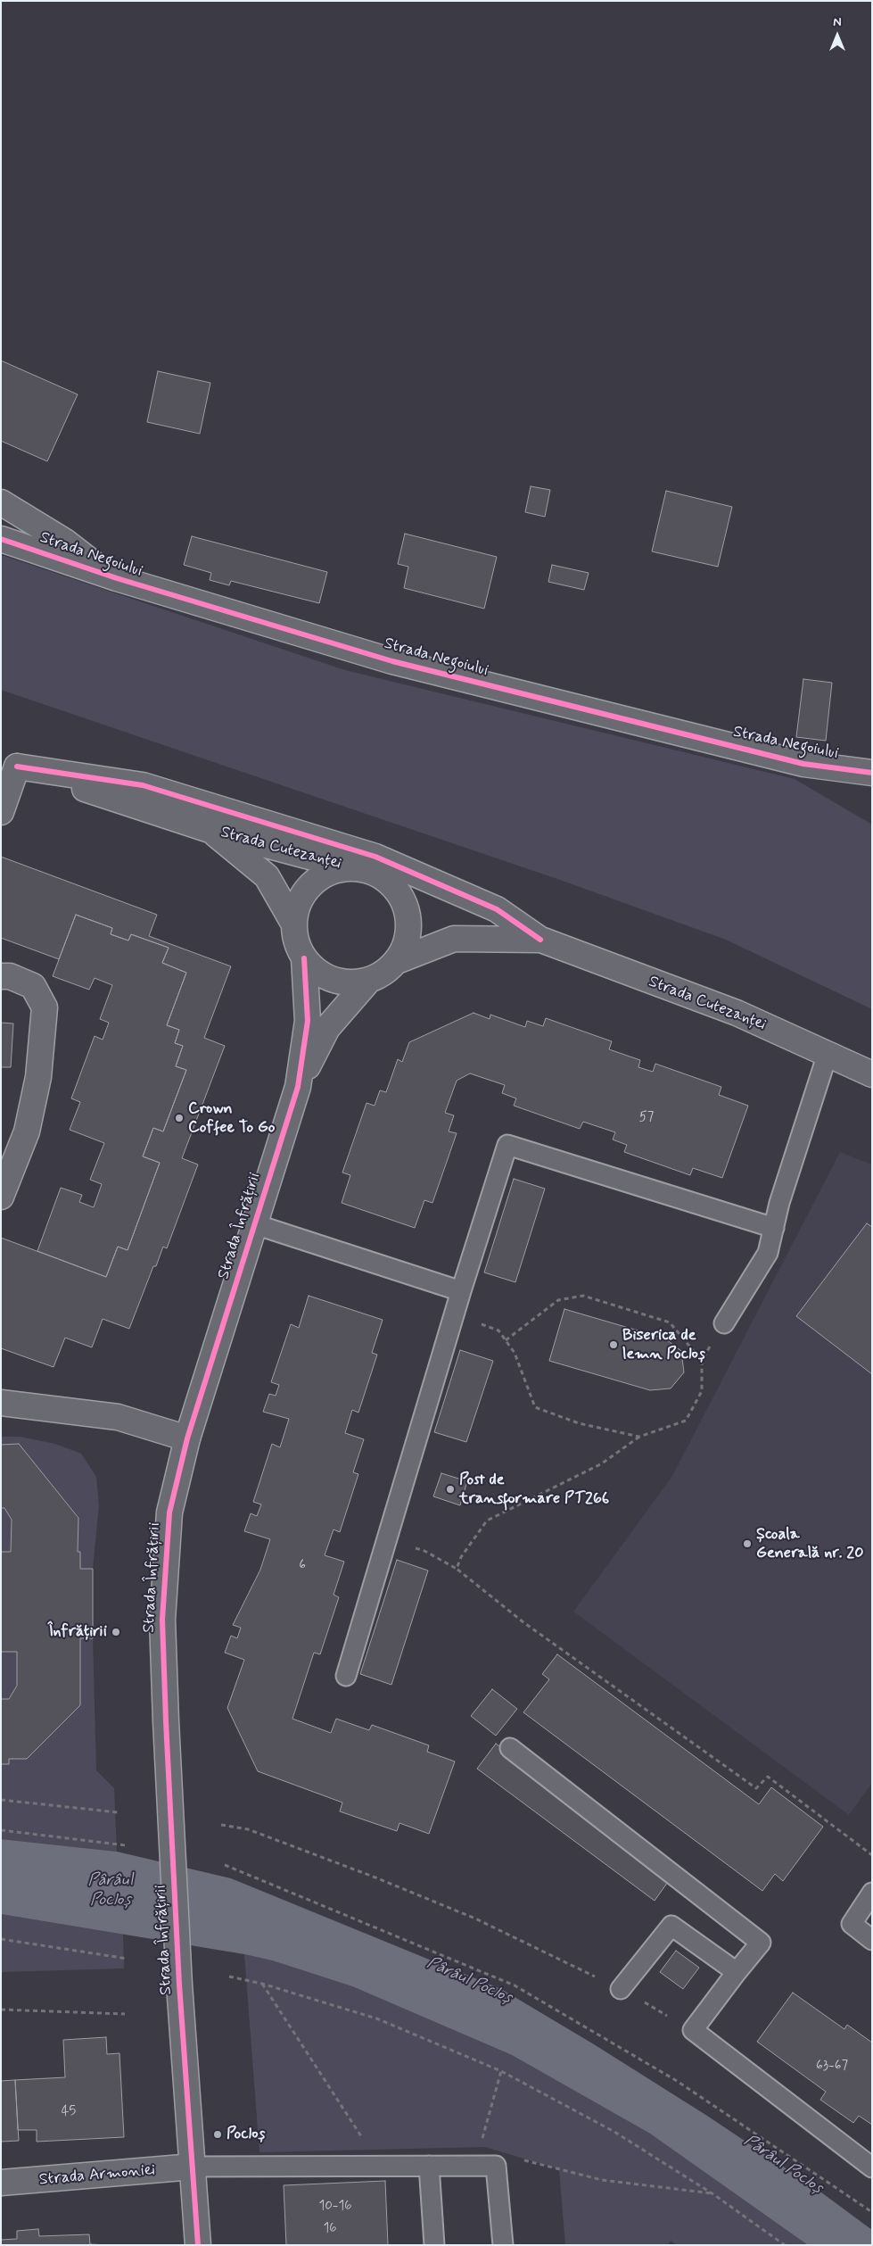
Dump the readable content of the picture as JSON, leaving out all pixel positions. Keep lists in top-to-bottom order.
{
  "streets": {
    "street": [
      "Strada Negoiului",
      "Strada Cutezanței",
      "Strada Înfrățirii",
      "Strada Armoniei"
    ]
  },
  "crossings": [
    ["Strada Cutezanței", "Strada Înfrățirii"],
    ["Strada Înfrățirii", "Strada Armoniei"]
  ],
  "water": ["Pârâul Pocloș"],
  "places": [
    "Crown Coffee To Go",
    "Biserica de lemn Pocloș",
    "Post de transformare PT266",
    "Școala Generală nr. 20",
    "Înfrățirii",
    "Pocloș"
  ],
  "house_numbers": [
    "57",
    "6",
    "63-67",
    "45",
    "10-16",
    "16"
  ],
  "north": "top"
}
